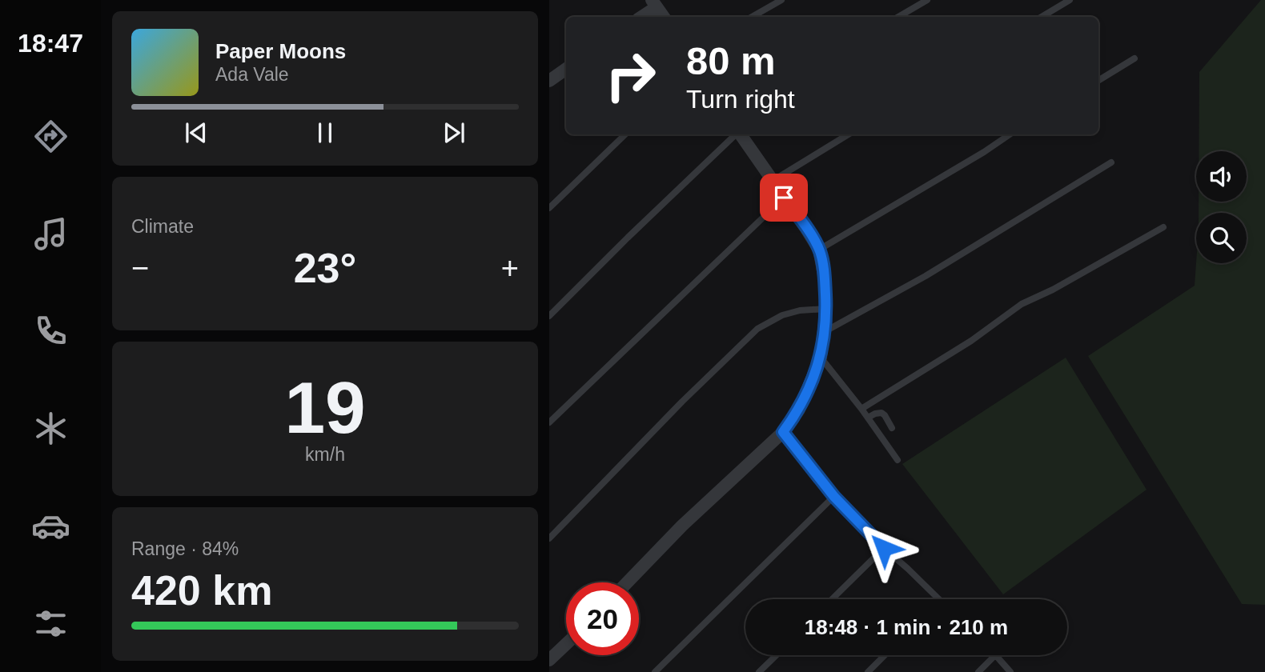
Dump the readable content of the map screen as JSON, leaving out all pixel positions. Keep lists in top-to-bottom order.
{
  "page": {
    "tabs": "18:47",
    "turn": ["80 m", "Turn right"],
    "song": ["Paper Moons", "Ada Vale"],
    "tile": [
      "Climate",
      ["19", "km/h"],
      ["Range · 84%", "420 km"]
    ],
    "heat": ["−", "23°", "+"],
    "limit": "20",
    "trip": "18:48 · 1 min · 210 m"
  }
}
